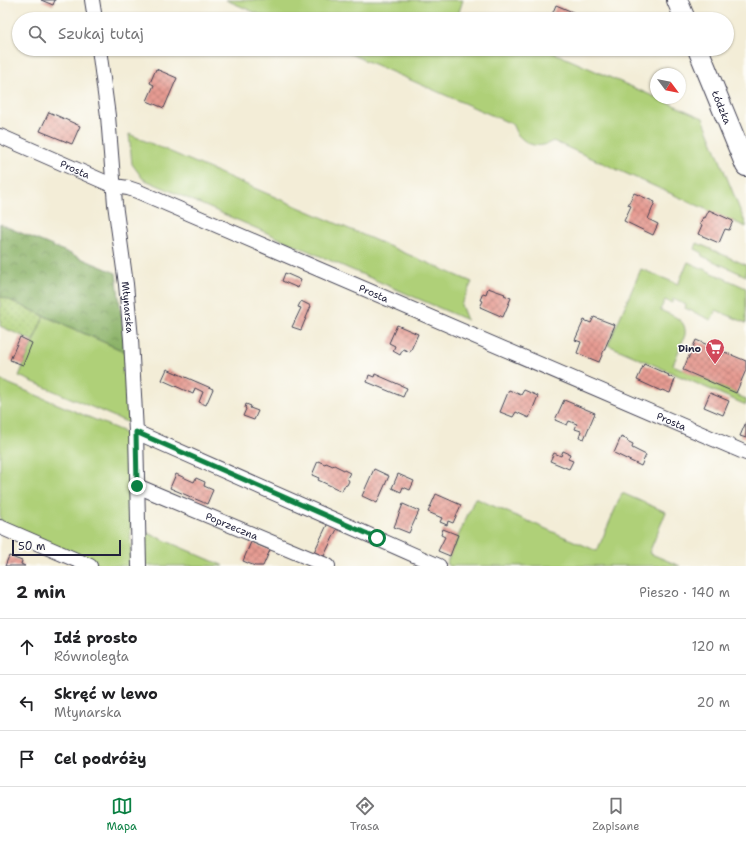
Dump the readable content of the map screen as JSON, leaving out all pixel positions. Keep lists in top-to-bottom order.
{
  "streets": {
    "main road": ["Łódzka"],
    "street": ["Prosta", "Młynarska", "Poprzeczna"]
  },
  "crossings": [
    ["Prosta", "Młynarska"],
    ["Młynarska", "Poprzeczna"]
  ],
  "places": {
    "supermarket": ["Dino"]
  },
  "scale_bar": "50 m",
  "north": "bottom right",
  "page": {
    "search": "Szukaj tutaj",
    "scale": "50 m",
    "heading": ["2 min", "Pieszo · 140 m"],
    "list": [
      ["Idź prosto", "Równoległa", "120 m"],
      ["Skręć w lewo", "Młynarska", "20 m"],
      "Cel podróży"
    ],
    "nav": ["Mapa", "Trasa", "Zapisane"]
  }
}
